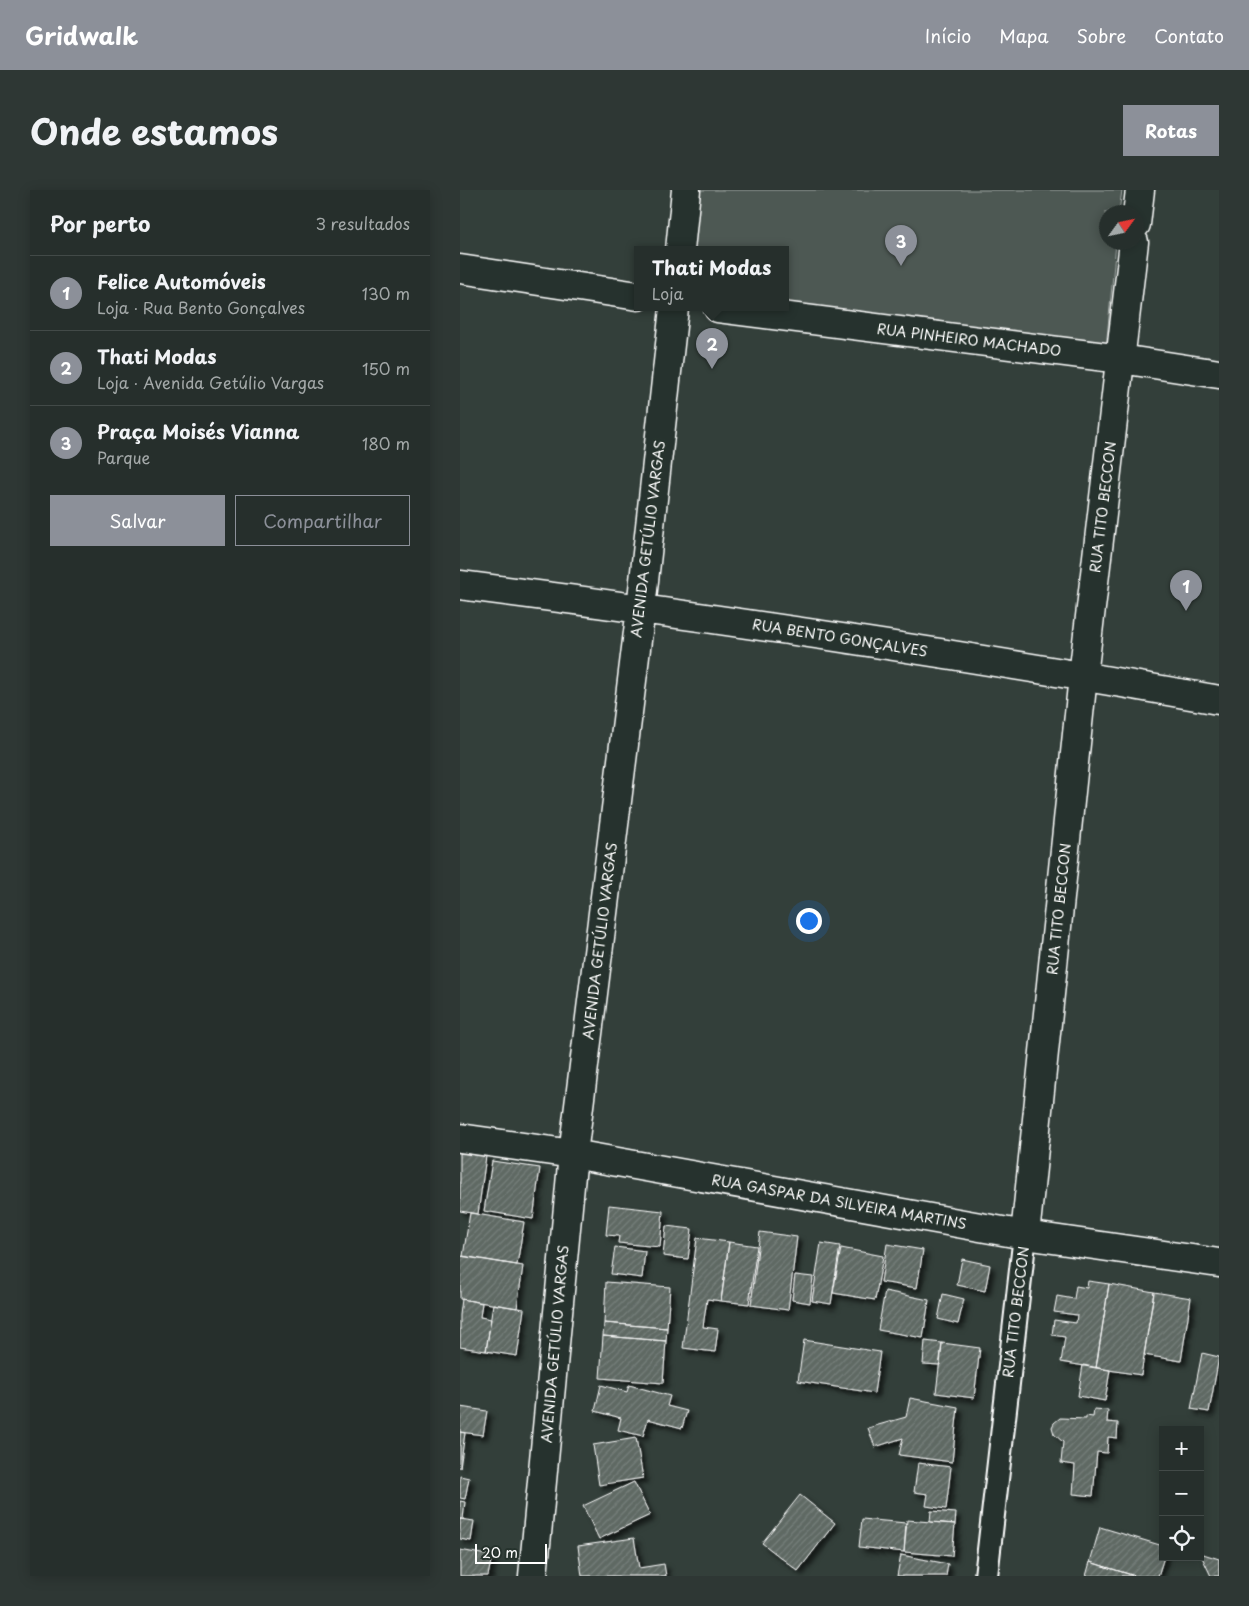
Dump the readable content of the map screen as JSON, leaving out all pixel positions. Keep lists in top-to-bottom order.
{
  "streets": {
    "street": [
      "RUA PINHEIRO MACHADO",
      "RUA TITO BECCON",
      "AVENIDA GETÚLIO VARGAS",
      "RUA BENTO GONÇALVES",
      "RUA GASPAR DA SILVEIRA MARTINS"
    ]
  },
  "crossings": [
    ["RUA PINHEIRO MACHADO", "RUA TITO BECCON"],
    ["RUA TITO BECCON", "RUA BENTO GONÇALVES"],
    ["RUA TITO BECCON", "RUA GASPAR DA SILVEIRA MARTINS"],
    ["AVENIDA GETÚLIO VARGAS", "RUA BENTO GONÇALVES"],
    ["AVENIDA GETÚLIO VARGAS", "RUA GASPAR DA SILVEIRA MARTINS"]
  ],
  "scale_bar": "20 m",
  "north": "top right",
  "page": {
    "header": "Gridwalk",
    "nav": [
      "Início",
      "Mapa",
      "Sobre",
      "Contato"
    ],
    "title": "Onde estamos",
    "buttons": [
      "Rotas",
      ["Salvar", "Compartilhar"]
    ],
    "heading": ["Por perto", "3 resultados"],
    "pins": ["3", "2", "1"],
    "popup": ["Thati Modas", "Loja"],
    "list": [
      {
        "mark": "1",
        "name": "Felice Automóveis",
        "note": "Loja · Rua Bento Gonçalves",
        "value": "130 m"
      },
      {
        "mark": "2",
        "name": "Thati Modas",
        "note": "Loja · Avenida Getúlio Vargas",
        "value": "150 m"
      },
      {
        "mark": "3",
        "name": "Praça Moisés Vianna",
        "note": "Parque",
        "value": "180 m"
      }
    ],
    "map_buttons": ["+", "−"],
    "scale": "20 m"
  }
}
